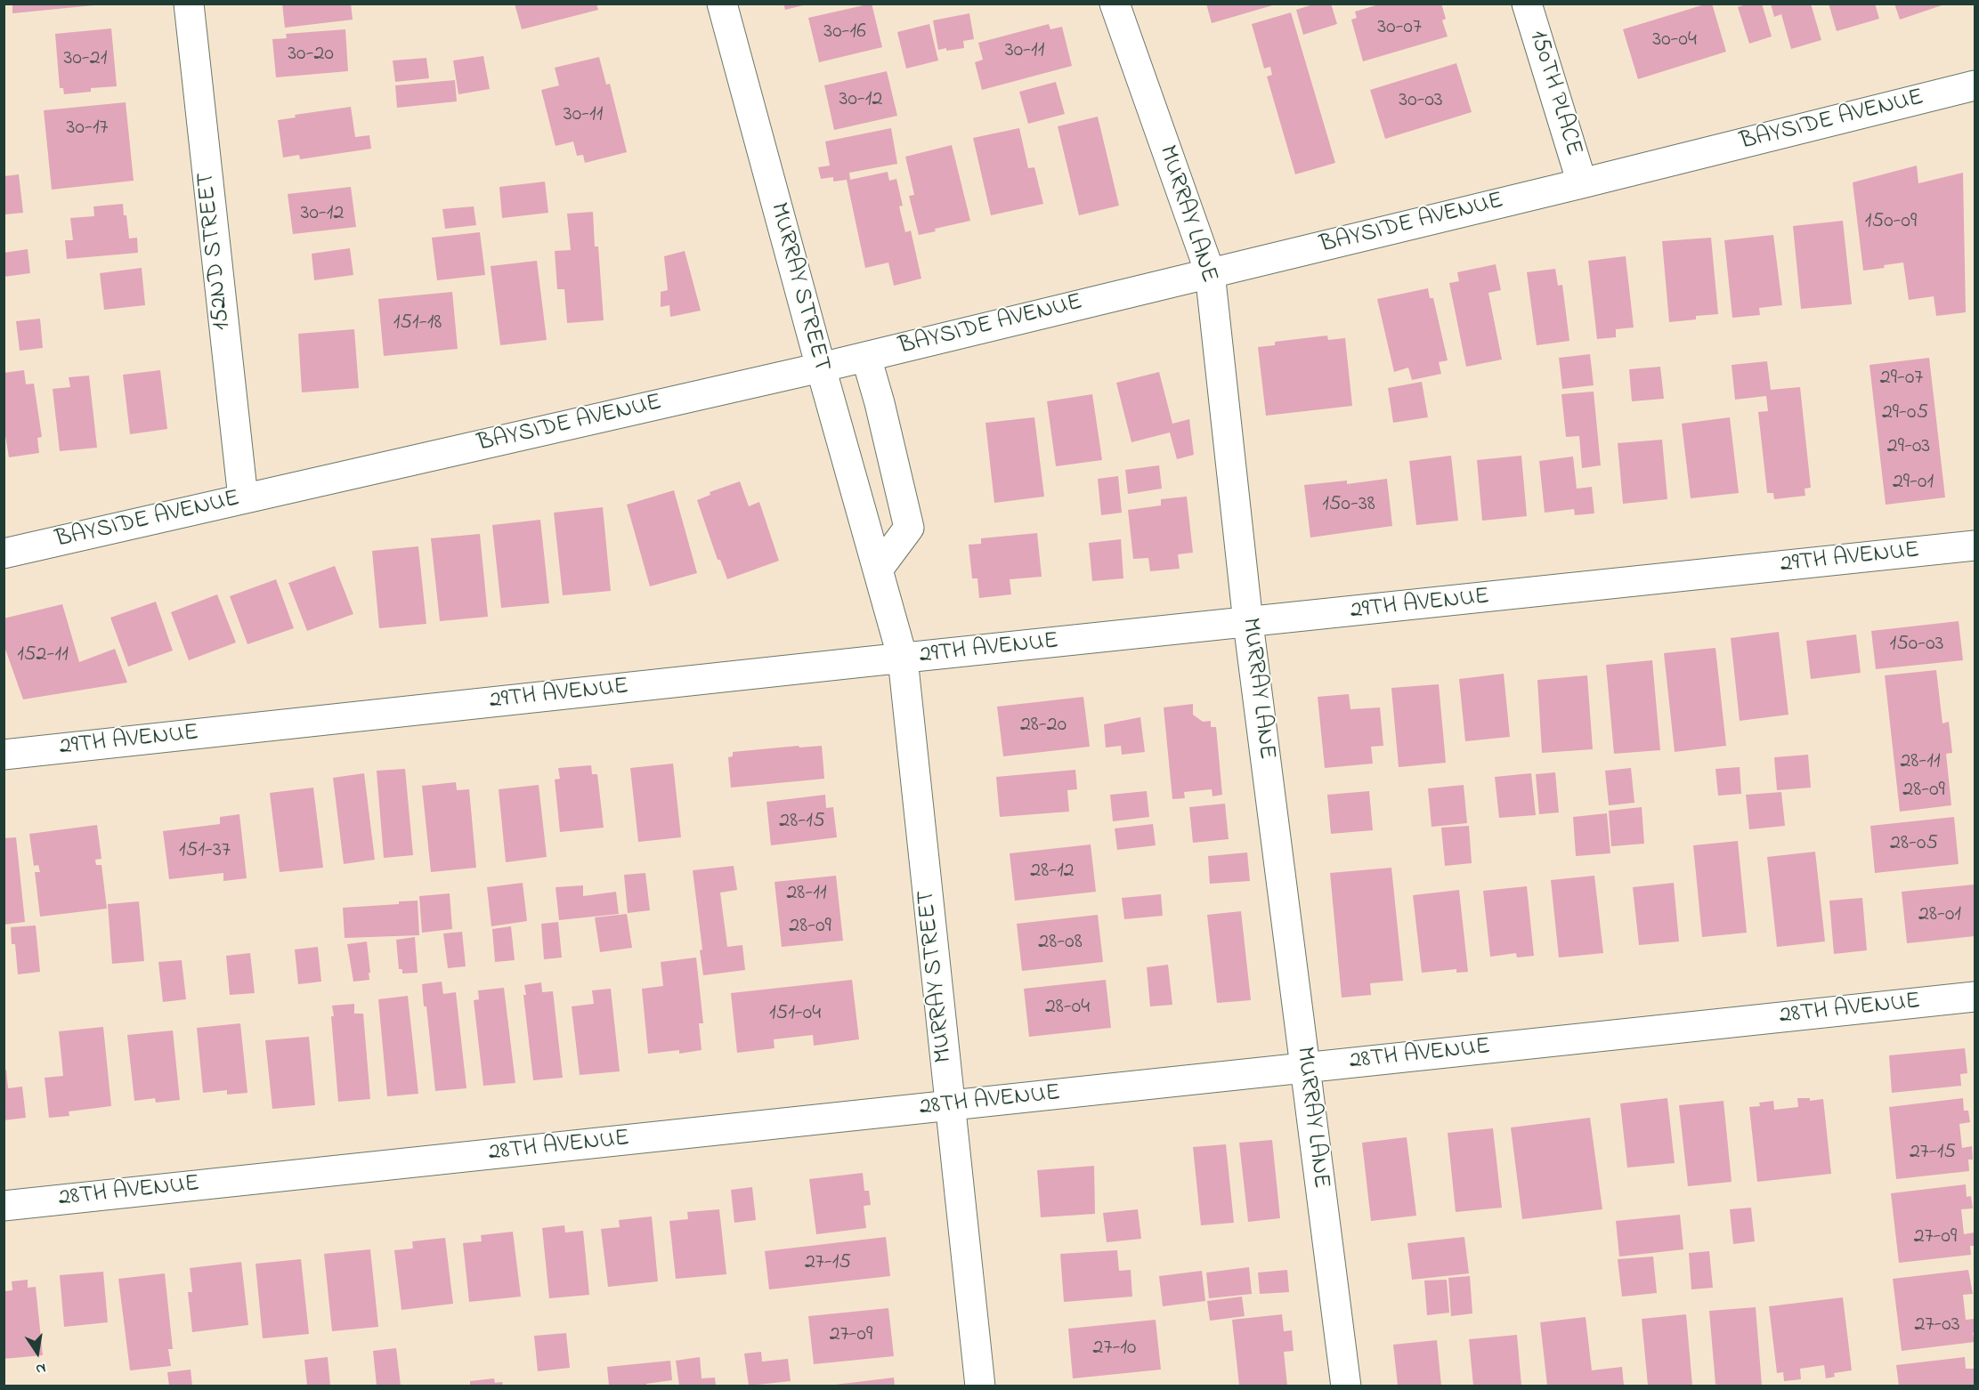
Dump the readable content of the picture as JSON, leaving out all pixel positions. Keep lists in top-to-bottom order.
{
  "streets": {
    "street": [
      "150TH PLACE",
      "BAYSIDE AVENUE",
      "MURRAY LANE",
      "152ND STREET",
      "MURRAY STREET",
      "29TH AVENUE",
      "28TH AVENUE"
    ]
  },
  "crossings": [
    ["150TH PLACE", "BAYSIDE AVENUE"],
    ["BAYSIDE AVENUE", "MURRAY LANE"],
    ["BAYSIDE AVENUE", "152ND STREET"],
    ["BAYSIDE AVENUE", "MURRAY STREET"],
    ["MURRAY LANE", "29TH AVENUE"],
    ["MURRAY LANE", "28TH AVENUE"],
    ["MURRAY STREET", "29TH AVENUE"],
    ["MURRAY STREET", "28TH AVENUE"]
  ],
  "house_numbers": [
    "30-07",
    "30-16",
    "30-04",
    "30-11",
    "30-20",
    "30-21",
    "30-12",
    "30-03",
    "30-11",
    "30-17",
    "30-12",
    "150-09",
    "151-18",
    "29-07",
    "29-05",
    "29-03",
    "29-01",
    "150-38",
    "150-03",
    "152-11",
    "28-20",
    "28-11",
    "28-09",
    "28-15",
    "28-05",
    "151-37",
    "28-12",
    "28-11",
    "28-01",
    "28-09",
    "28-08",
    "28-04",
    "151-04",
    "27-15",
    "27-09",
    "27-15",
    "27-03",
    "27-09",
    "27-10"
  ],
  "north": "bottom"
}
